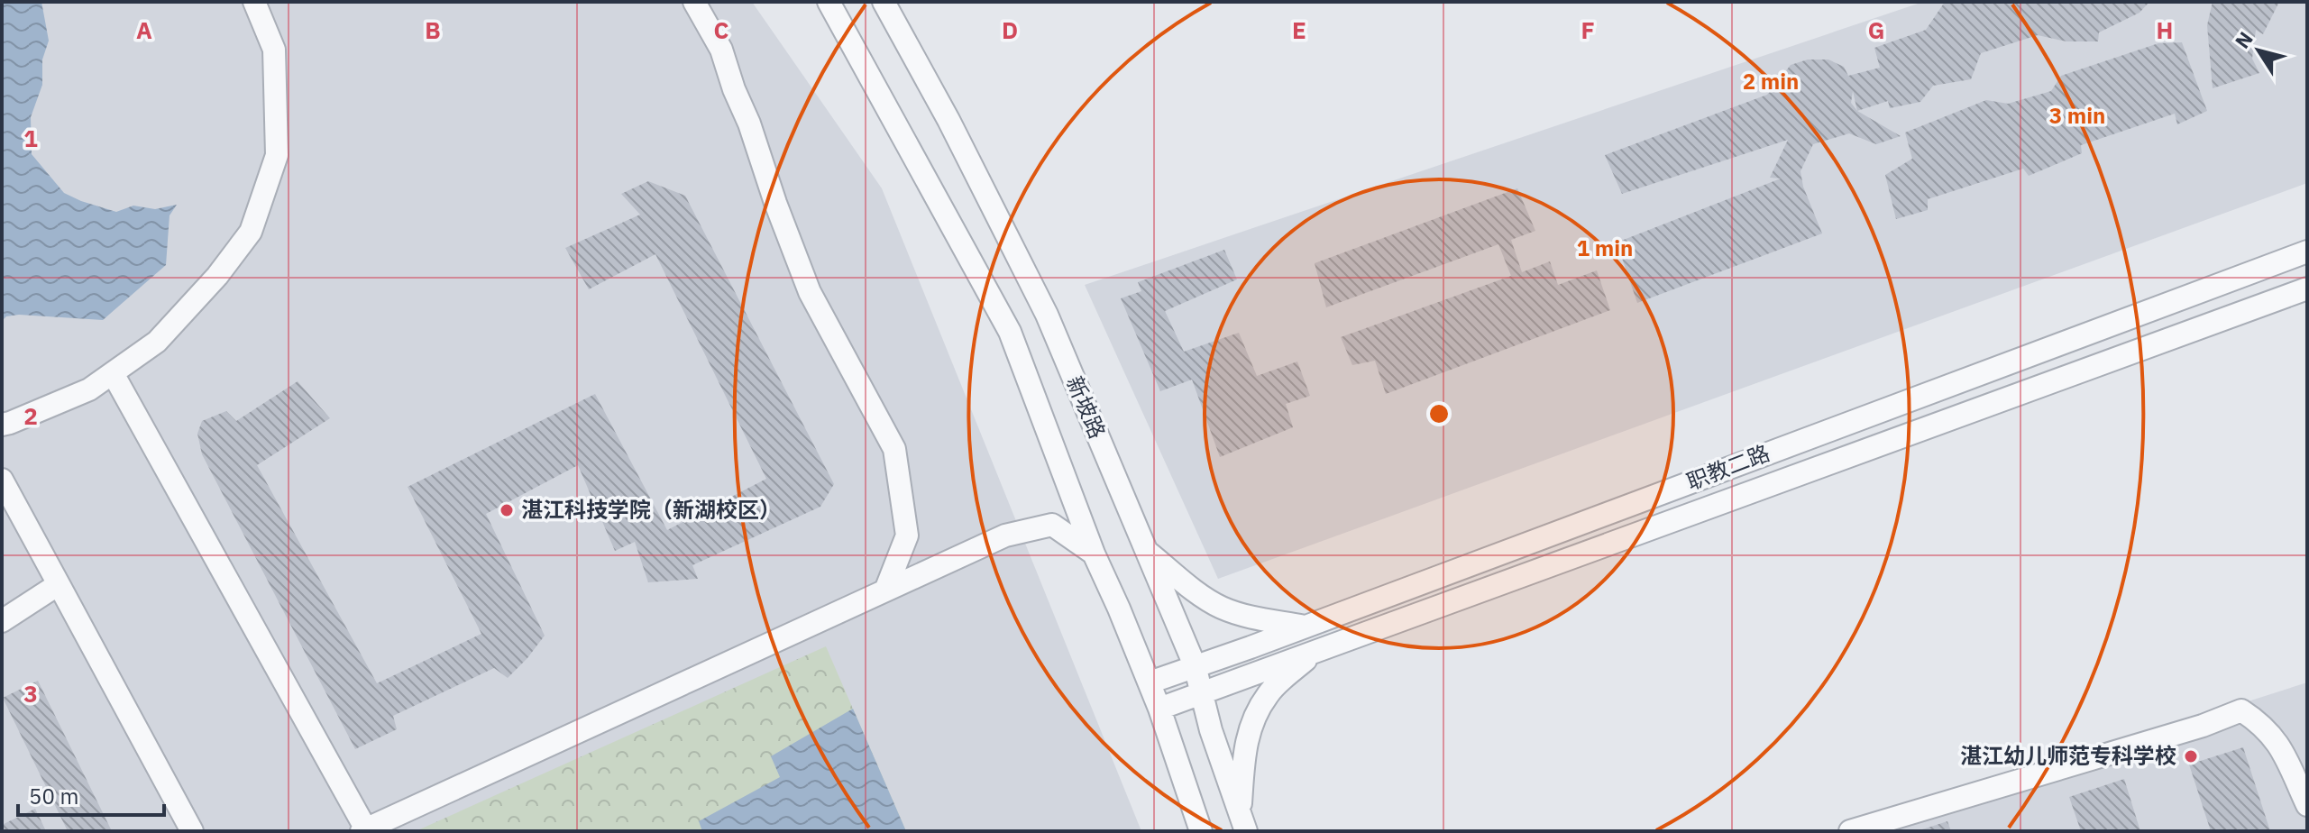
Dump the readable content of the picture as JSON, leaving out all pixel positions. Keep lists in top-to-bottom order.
{
  "streets": {
    "street": ["新坡路", "职教二路"]
  },
  "crossings": [
    ["新坡路", "职教二路"]
  ],
  "places": ["湛江科技学院（新湖校区）", "湛江幼儿师范专科学校"],
  "scale_bar": "50 m",
  "north": "top left",
  "grid": {
    "columns": [
      "A",
      "B",
      "C",
      "D",
      "E",
      "F",
      "G",
      "H"
    ],
    "rows": ["1", "2", "3"]
  },
  "rings": ["2 min", "3 min", "1 min"]
}
